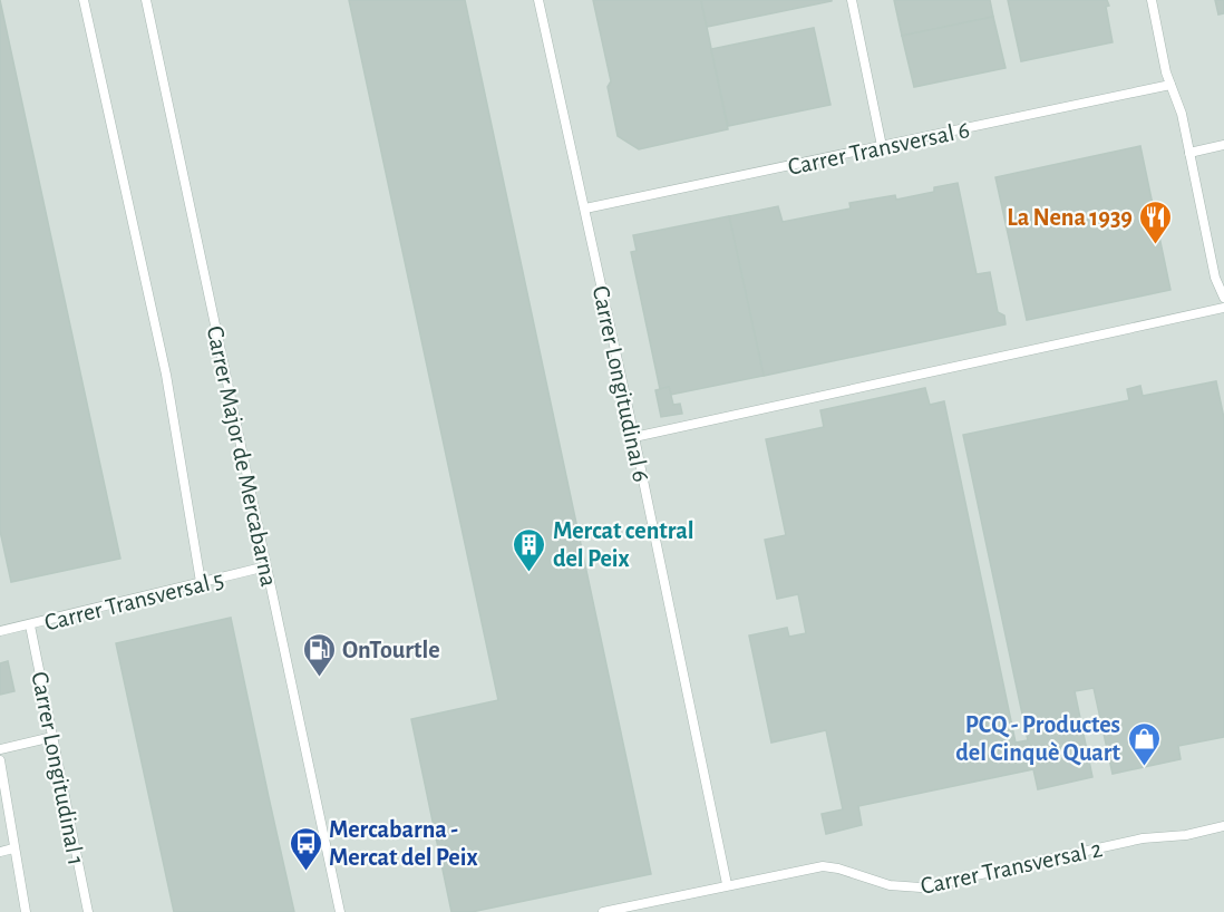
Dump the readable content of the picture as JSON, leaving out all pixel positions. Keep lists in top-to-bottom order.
{
  "streets": {
    "lane": [
      "Carrer Transversal 6",
      "Carrer Longitudinal 6",
      "Carrer Major de Mercabarna",
      "Carrer Transversal 5",
      "Carrer Longitudinal 1",
      "Carrer Transversal 2"
    ]
  },
  "crossings": [
    ["Carrer Transversal 6", "Carrer Longitudinal 6"],
    ["Carrer Longitudinal 6", "Carrer Transversal 2"],
    ["Carrer Major de Mercabarna", "Carrer Transversal 5"],
    ["Carrer Transversal 5", "Carrer Longitudinal 1"]
  ],
  "places": {
    "restaurant": ["La Nena 1939"],
    "building": ["Mercat central del Peix"],
    "fuel station": ["OnTourtle"],
    "shop": ["PCQ - Productes del Cinquè Quart"],
    "bus stop": ["Mercabarna - Mercat del Peix"]
  }
}
